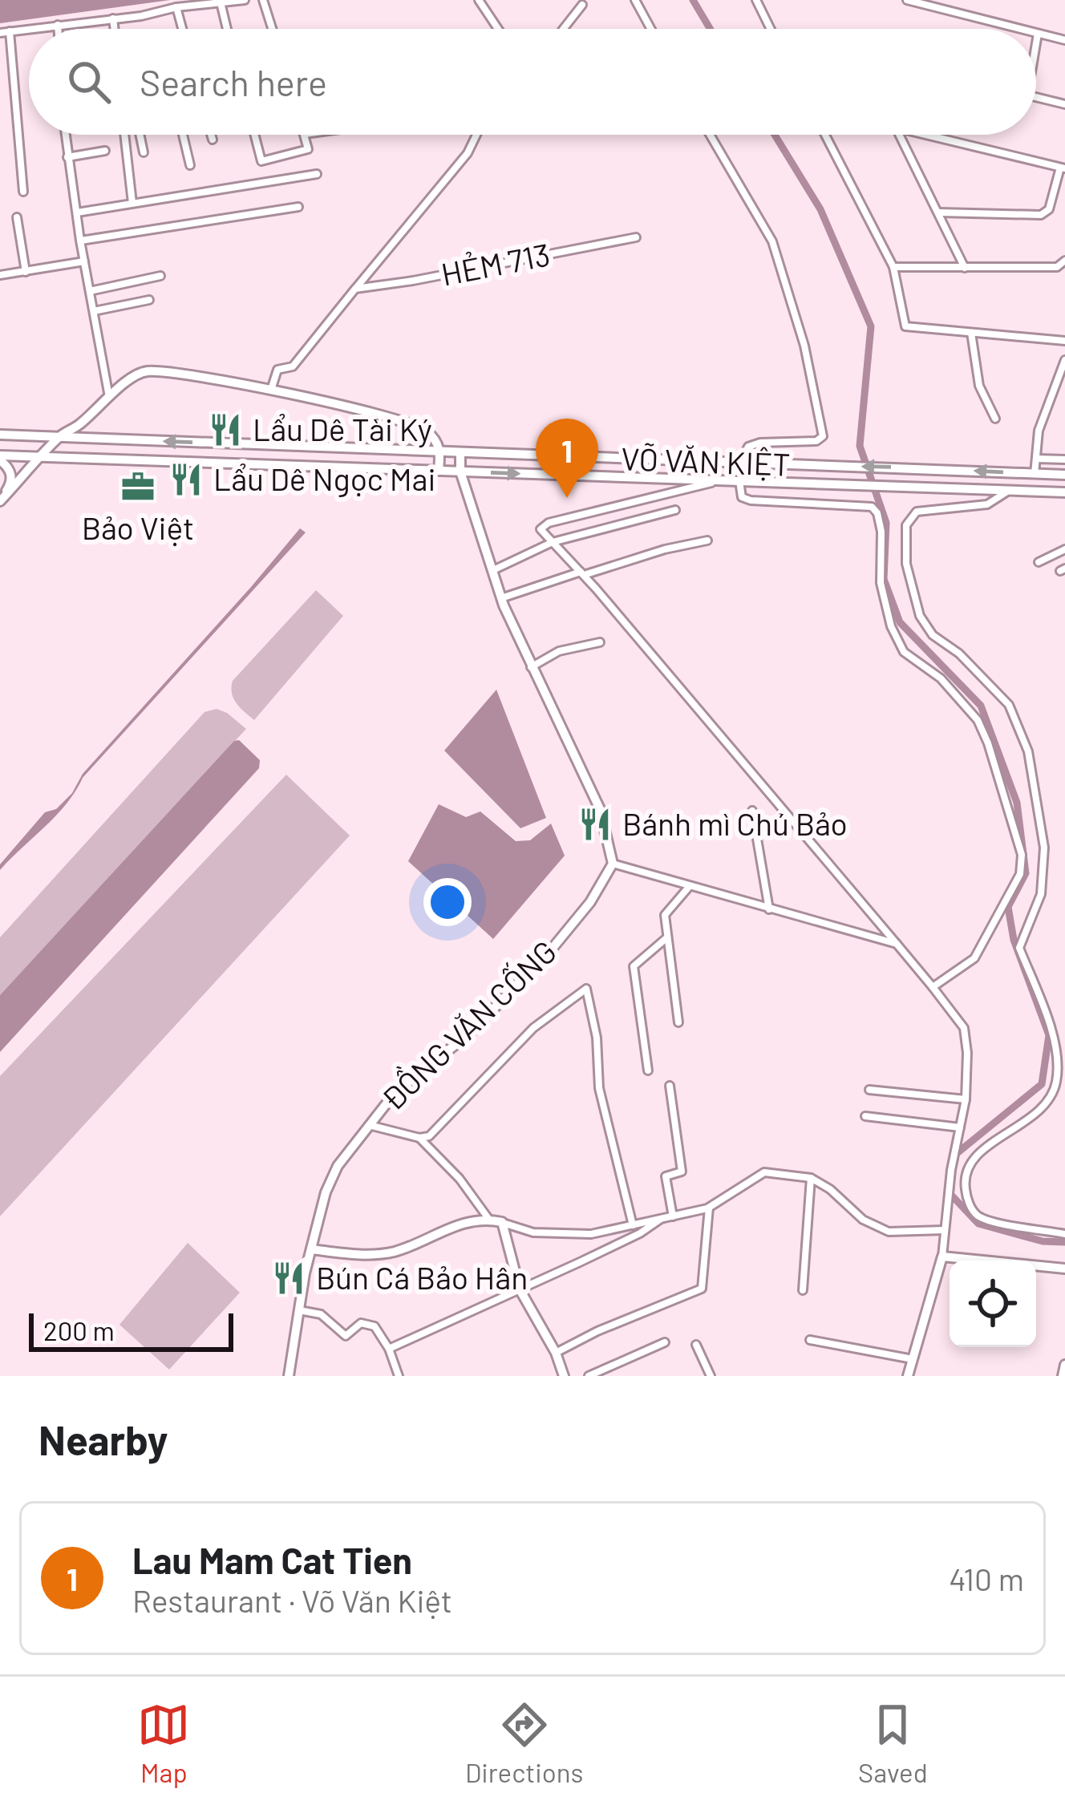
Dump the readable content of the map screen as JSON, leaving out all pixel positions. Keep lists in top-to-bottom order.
{
  "streets": {
    "street": ["HẺM 713", "VÕ VĂN KIỆT", "ĐỒNG VĂN CỐNG"]
  },
  "places": {
    "restaurant": [
      "Lẩu Dê Tài Ký",
      "Lẩu Dê Ngọc Mai",
      "Bánh mì Chú Bảo",
      "Bún Cá Bảo Hân"
    ],
    "office": ["Bảo Việt"]
  },
  "scale_bar": "200 m",
  "page": {
    "search": "Search here",
    "pins": "1",
    "scale": "200 m",
    "heading": "Nearby",
    "list": [
      {
        "mark": "1",
        "name": "Lau Mam Cat Tien",
        "note": "Restaurant · Võ Văn Kiệt",
        "value": "410 m"
      }
    ],
    "nav": ["Map", "Directions", "Saved"]
  }
}
